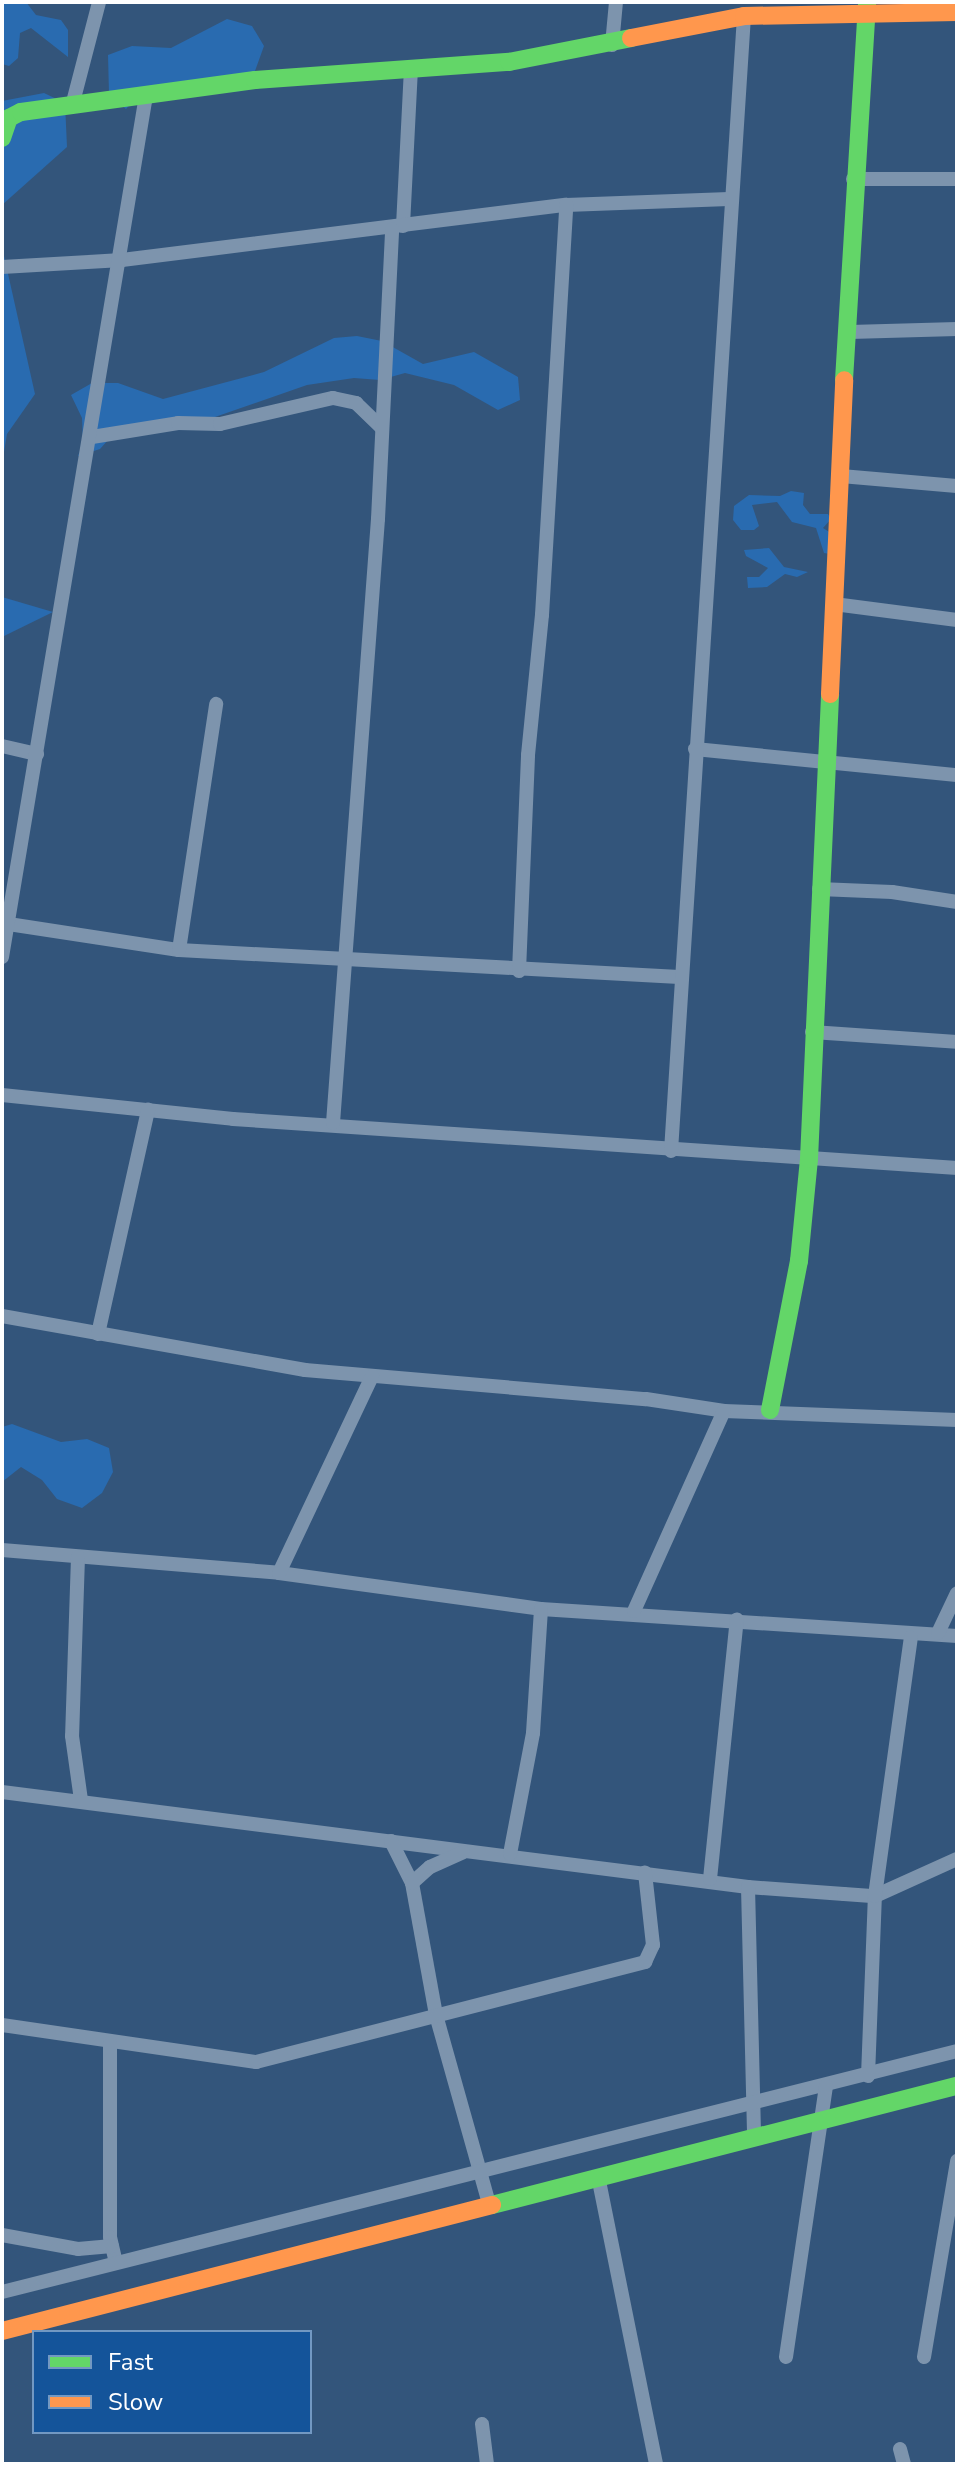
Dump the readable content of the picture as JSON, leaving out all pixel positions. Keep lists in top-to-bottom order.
{
  "legend": ["Fast", "Slow"]
}
